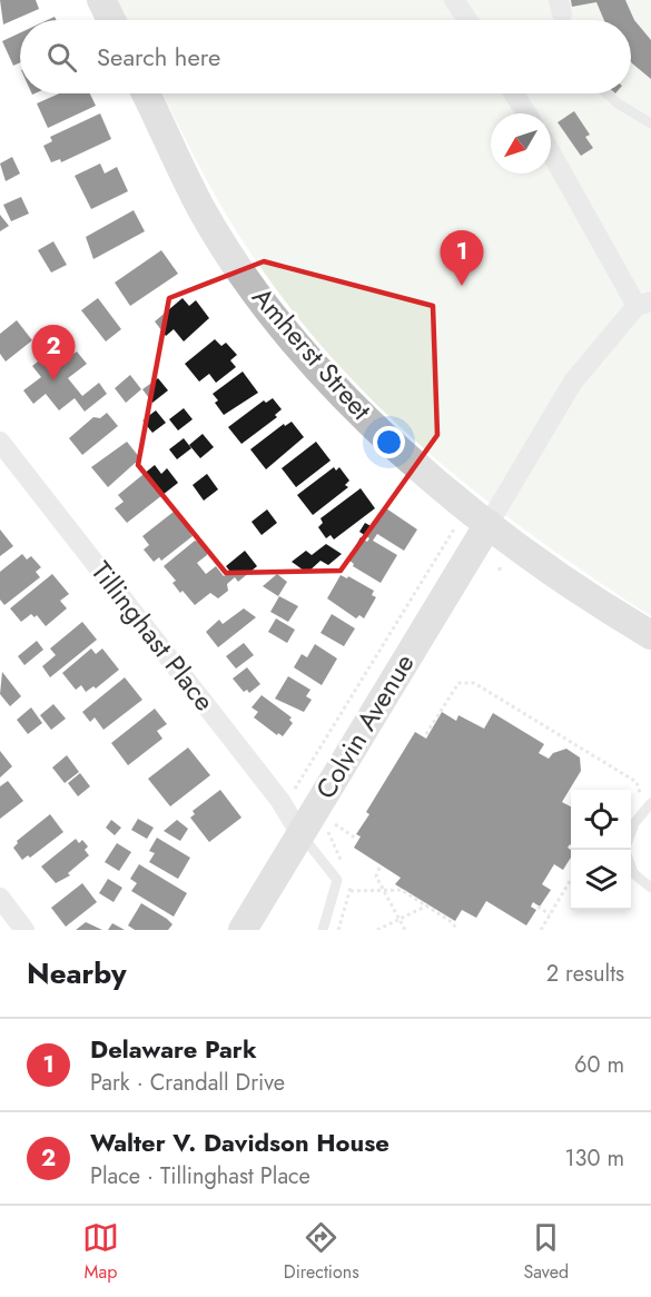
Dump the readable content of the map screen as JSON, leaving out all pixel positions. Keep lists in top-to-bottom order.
{
  "streets": {
    "street": ["Amherst Street", "Tillinghast Place", "Colvin Avenue"]
  },
  "crossings": [
    ["Amherst Street", "Colvin Avenue"],
    ["Tillinghast Place", "Colvin Avenue"]
  ],
  "north": "bottom left",
  "page": {
    "search": "Search here",
    "pins": ["1", "2"],
    "heading": ["Nearby", "2 results"],
    "list": [
      {
        "mark": "1",
        "name": "Delaware Park",
        "note": "Park · Crandall Drive",
        "value": "60 m"
      },
      {
        "mark": "2",
        "name": "Walter V. Davidson House",
        "note": "Place · Tillinghast Place",
        "value": "130 m"
      }
    ],
    "nav": ["Map", "Directions", "Saved"]
  }
}
